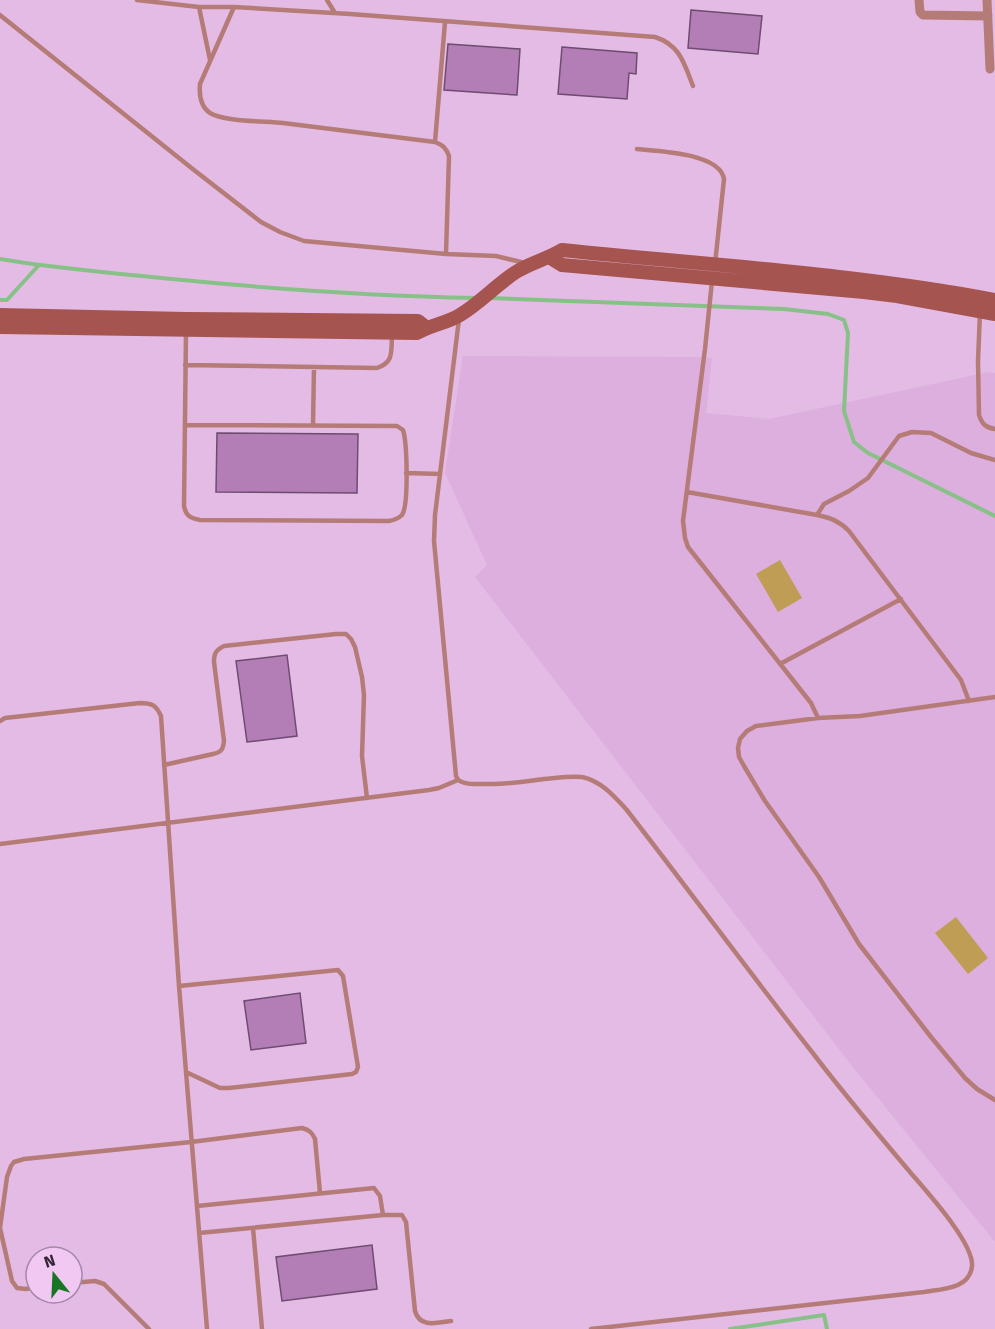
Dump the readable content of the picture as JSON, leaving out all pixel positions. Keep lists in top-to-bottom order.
{
  "north": "top"
}
